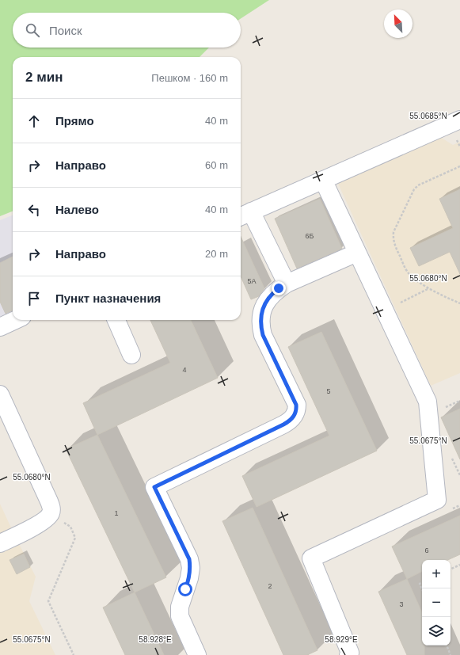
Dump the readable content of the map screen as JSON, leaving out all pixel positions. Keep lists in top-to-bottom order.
{
  "house_numbers": [
    "6Б",
    "5А",
    "4",
    "5",
    "1",
    "6",
    "2",
    "3"
  ],
  "north": "top left",
  "page": {
    "search": "Поиск",
    "heading": ["2 мин", "Пешком · 160 m"],
    "list": [
      ["Прямо", "40 m"],
      ["Направо", "60 m"],
      ["Налево", "40 m"],
      ["Направо", "20 m"],
      "Пункт назначения"
    ],
    "map_buttons": ["+", "−"]
  },
  "coordinates": [
    "55.0685°N",
    "55.0680°N",
    "55.0675°N",
    "58.928°E",
    "58.929°E"
  ]
}
